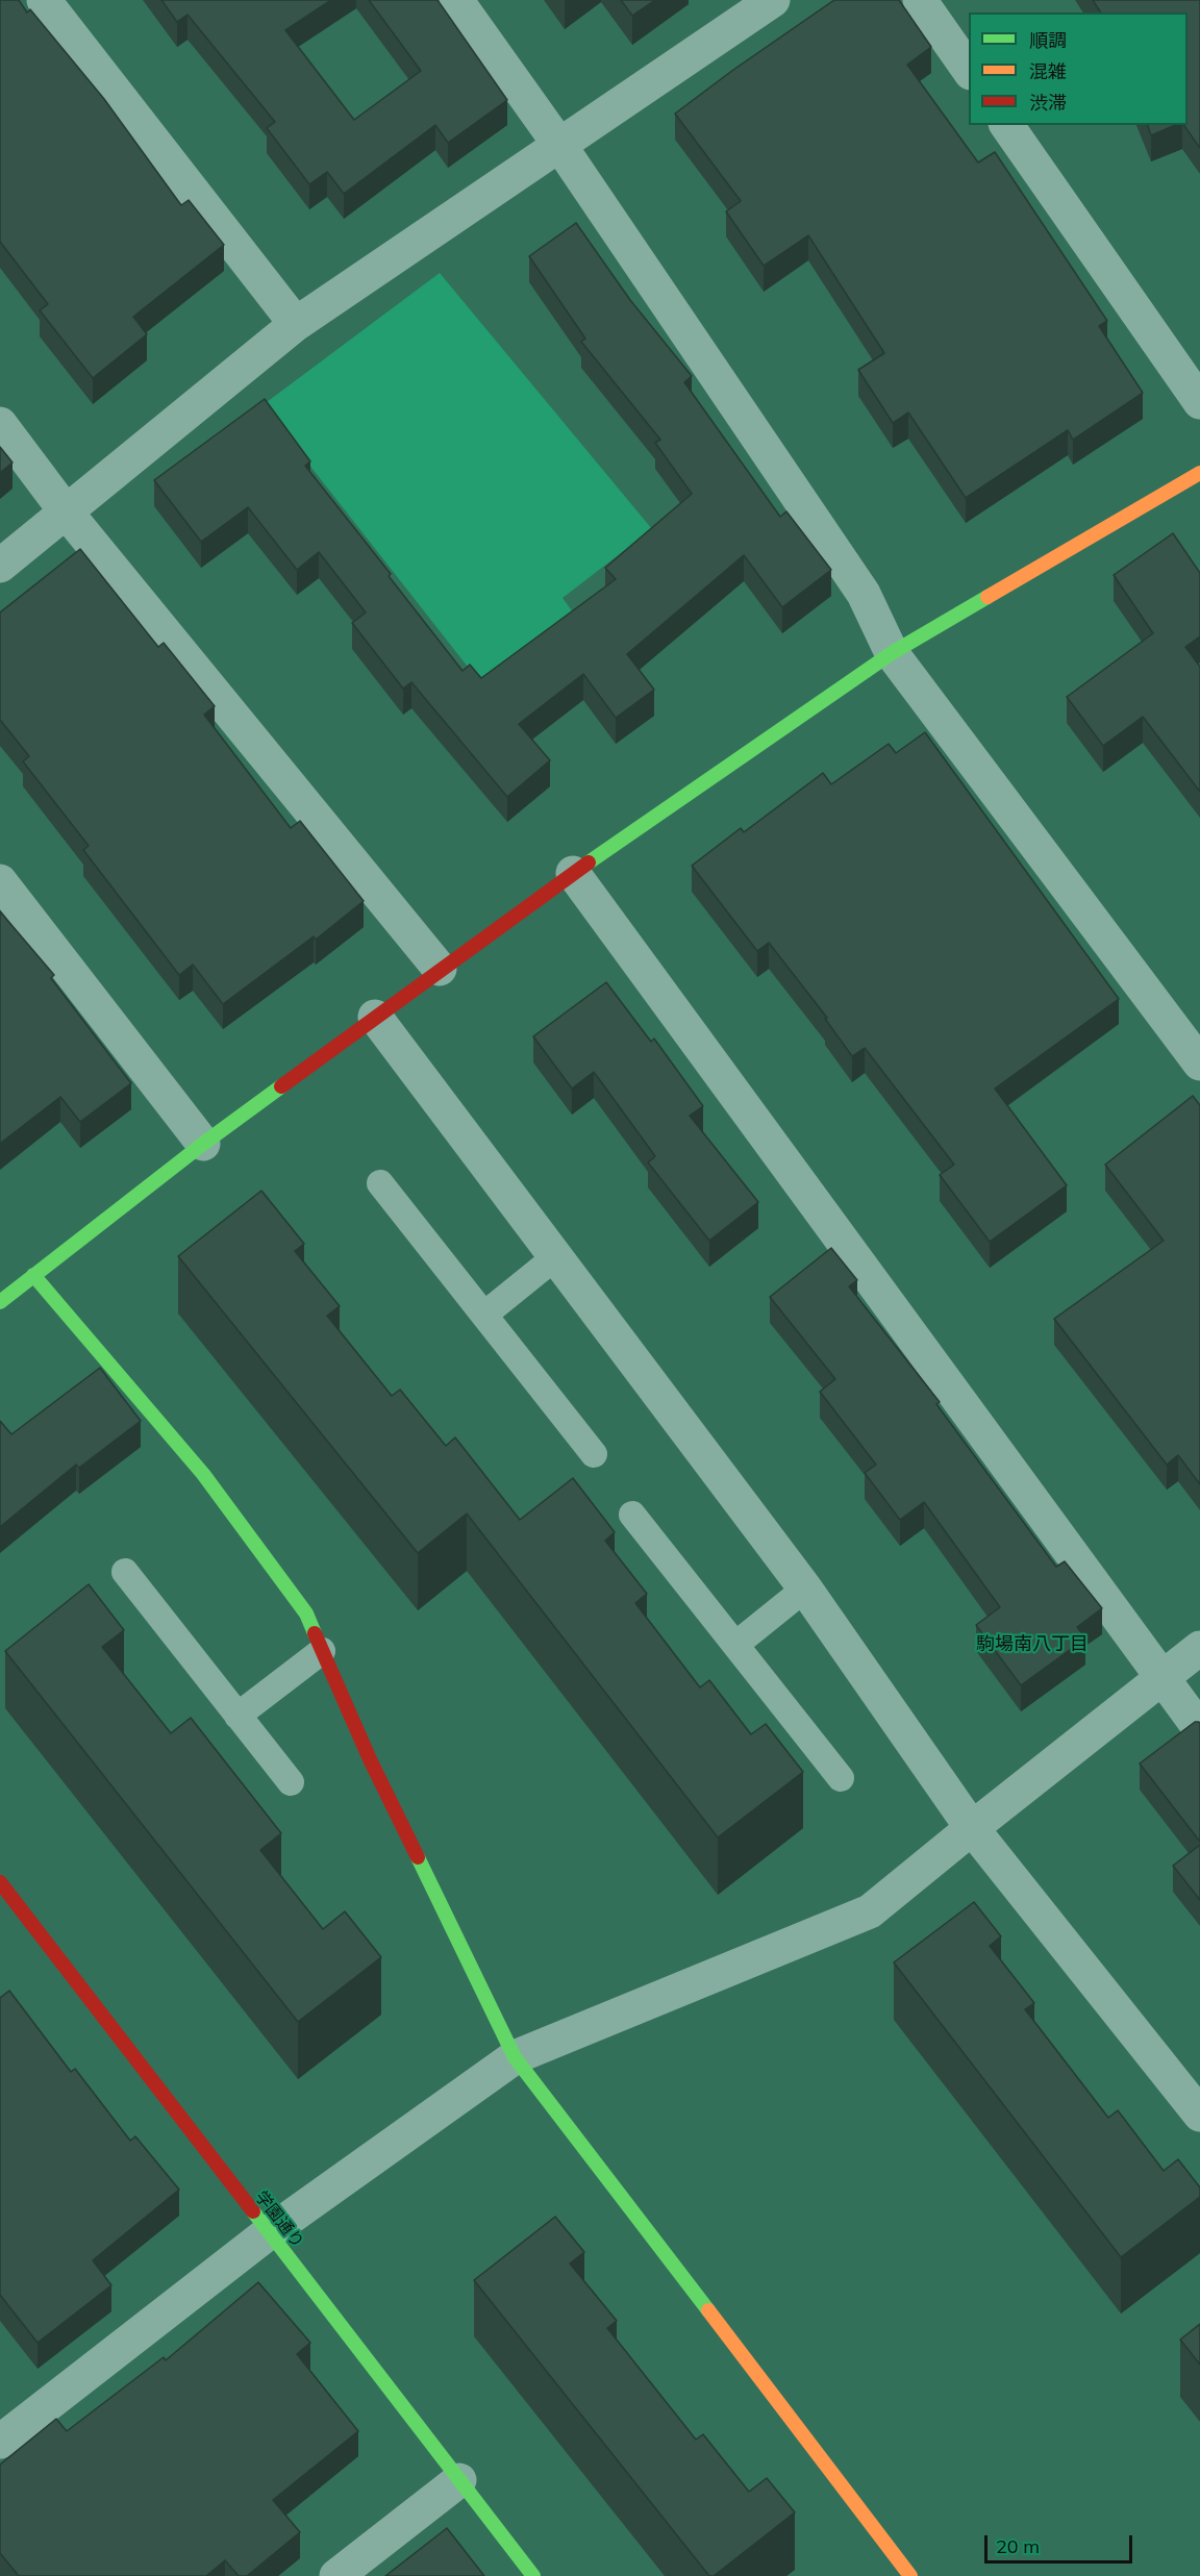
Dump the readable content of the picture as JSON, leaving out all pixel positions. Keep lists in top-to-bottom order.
{
  "streets": {
    "street": ["学園通り"]
  },
  "districts": ["駒場南八丁目"],
  "legend": ["順調", "混雑", "渋滞"],
  "scale_bar": "20 m"
}
